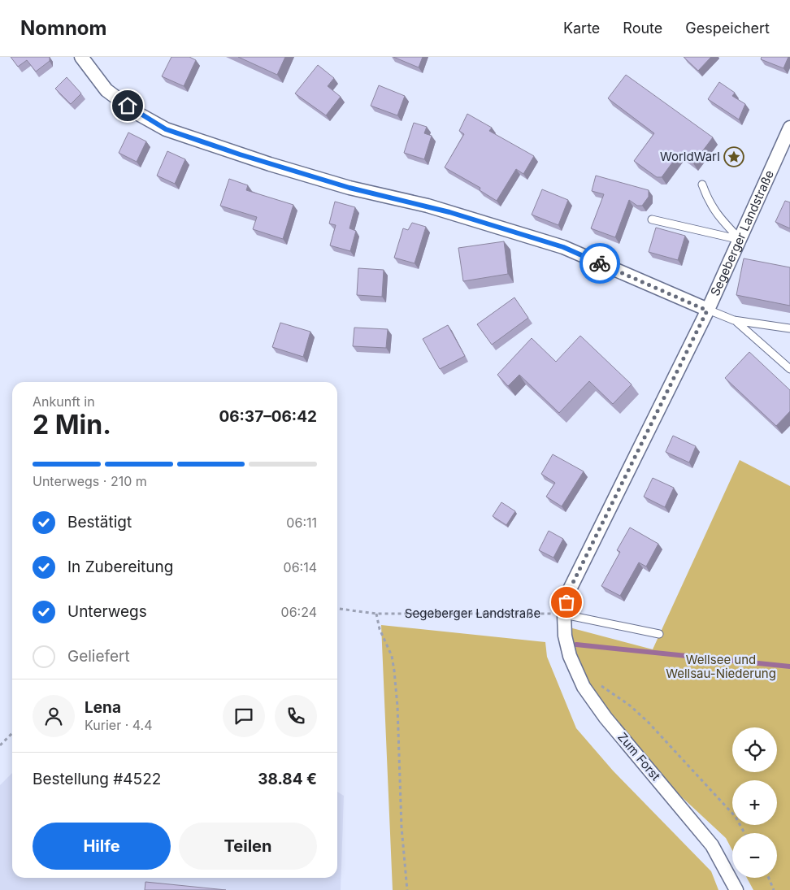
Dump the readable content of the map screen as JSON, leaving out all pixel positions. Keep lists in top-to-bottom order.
{
  "streets": {
    "street": ["Segeberger Landstraße", "Zum Forst"]
  },
  "crossings": [
    ["Segeberger Landstraße", "Zum Forst"]
  ],
  "parks": ["Wellsee und Wellsau-Niederung"],
  "places": {
    "place": ["WorldWarI"]
  },
  "page": {
    "header": "Nomnom",
    "nav": ["Karte", "Route", "Gespeichert"],
    "heading": ["2 Min.", "Ankunft in", "06:37–06:42"],
    "panel": [
      "Lena",
      "Kurier · 4.4",
      "Bestellung #4522",
      "38.84 €"
    ],
    "bar": "Unterwegs · 210 m",
    "list": [
      ["Bestätigt", "06:11"],
      ["In Zubereitung", "06:14"],
      ["Unterwegs", "06:24"],
      "Geliefert"
    ],
    "map_buttons": ["+", "−"],
    "buttons": ["Hilfe", "Teilen"]
  }
}
